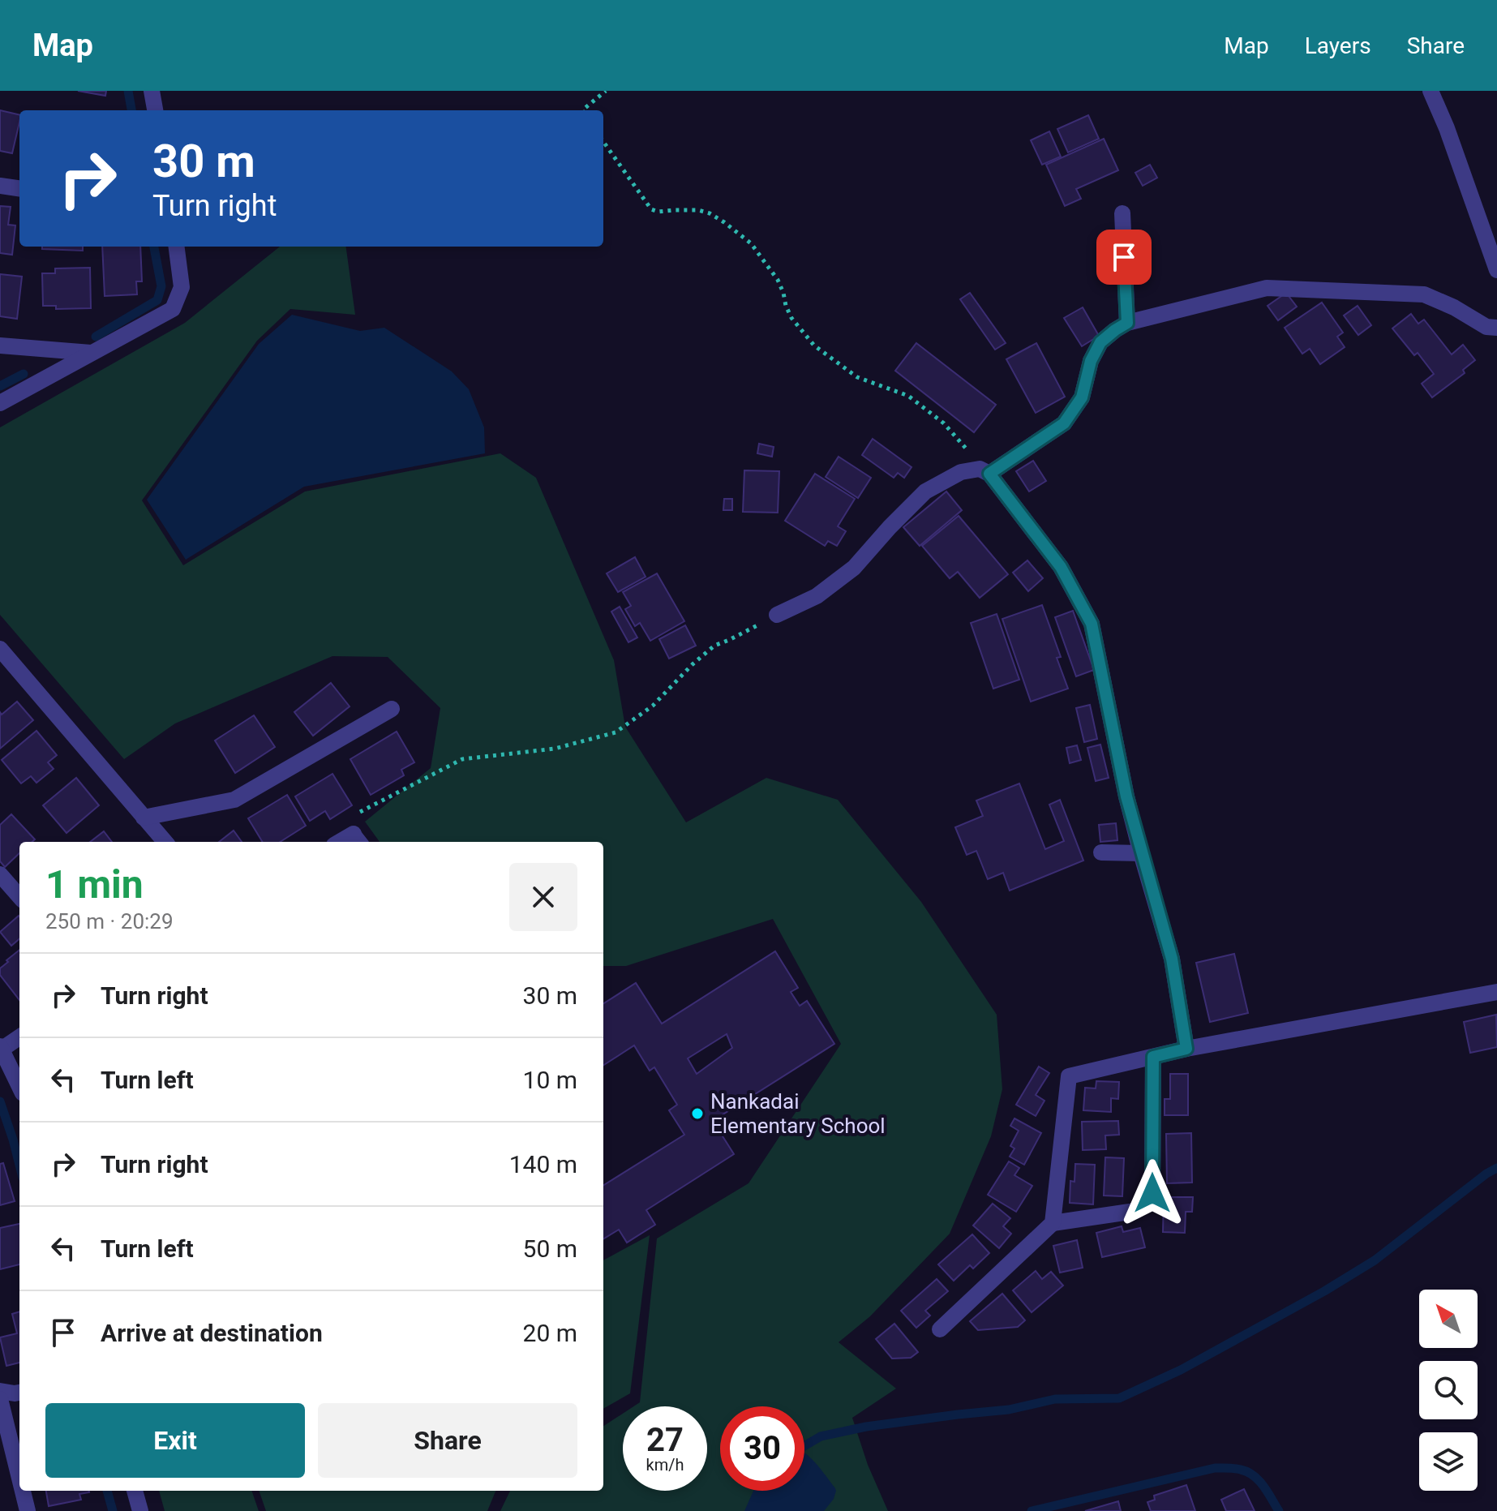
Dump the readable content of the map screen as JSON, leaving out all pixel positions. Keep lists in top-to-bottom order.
{
  "places": ["Nankadai Elementary School"],
  "north": "top left",
  "page": {
    "header": "Map",
    "nav": ["Map", "Layers", "Share"],
    "turn": ["30 m", "Turn right"],
    "heading": ["1 min", "250 m · 20:29"],
    "list": [
      {
        "name": "Turn right",
        "value": "30 m"
      },
      {
        "name": "Turn left",
        "value": "10 m"
      },
      {
        "name": "Turn right",
        "value": "140 m"
      },
      {
        "name": "Turn left",
        "value": "50 m"
      },
      {
        "name": "Arrive at destination",
        "value": "20 m"
      }
    ],
    "buttons": ["Exit", "Share"],
    "speed": "27 km/h",
    "limit": "30"
  }
}
